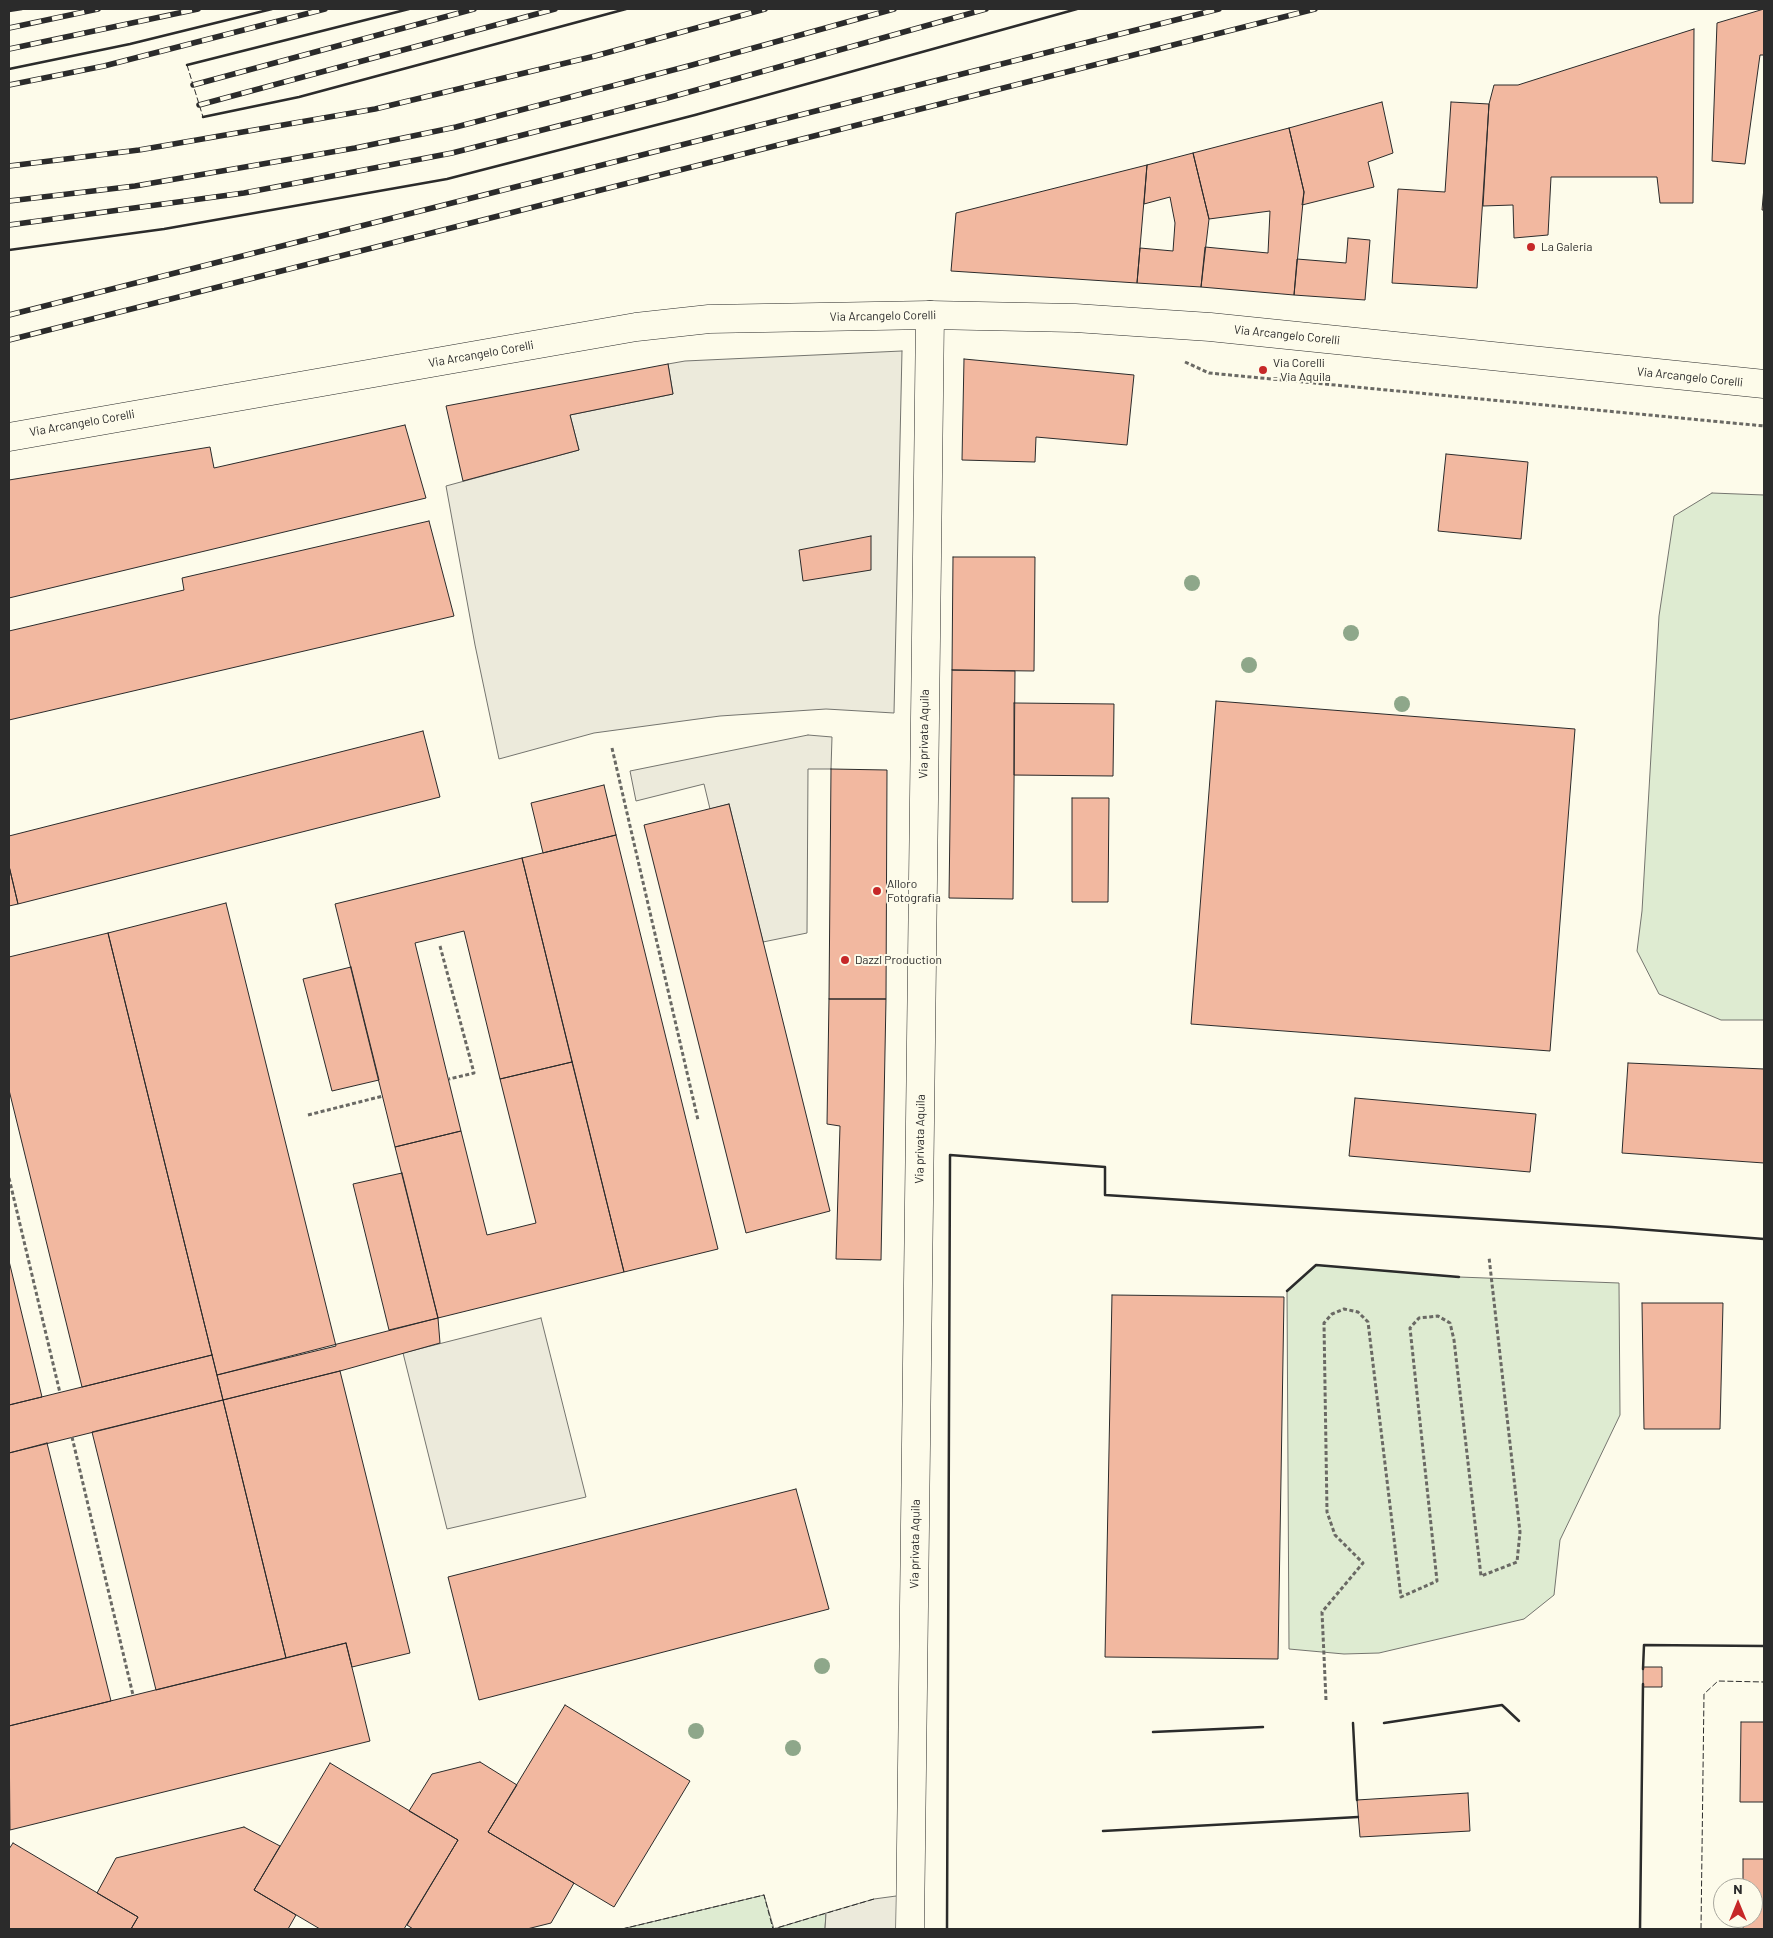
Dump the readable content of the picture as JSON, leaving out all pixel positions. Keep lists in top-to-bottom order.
{
  "streets": {
    "street": ["Via Arcangelo Corelli", "Via privata Aquila"]
  },
  "crossings": [
    ["Via Arcangelo Corelli", "Via privata Aquila"]
  ],
  "places": [
    "La Galeria",
    "Via Corelli - Via Aquila",
    "Alloro Fotografia",
    "Dazzl Production"
  ],
  "north": "top"
}
